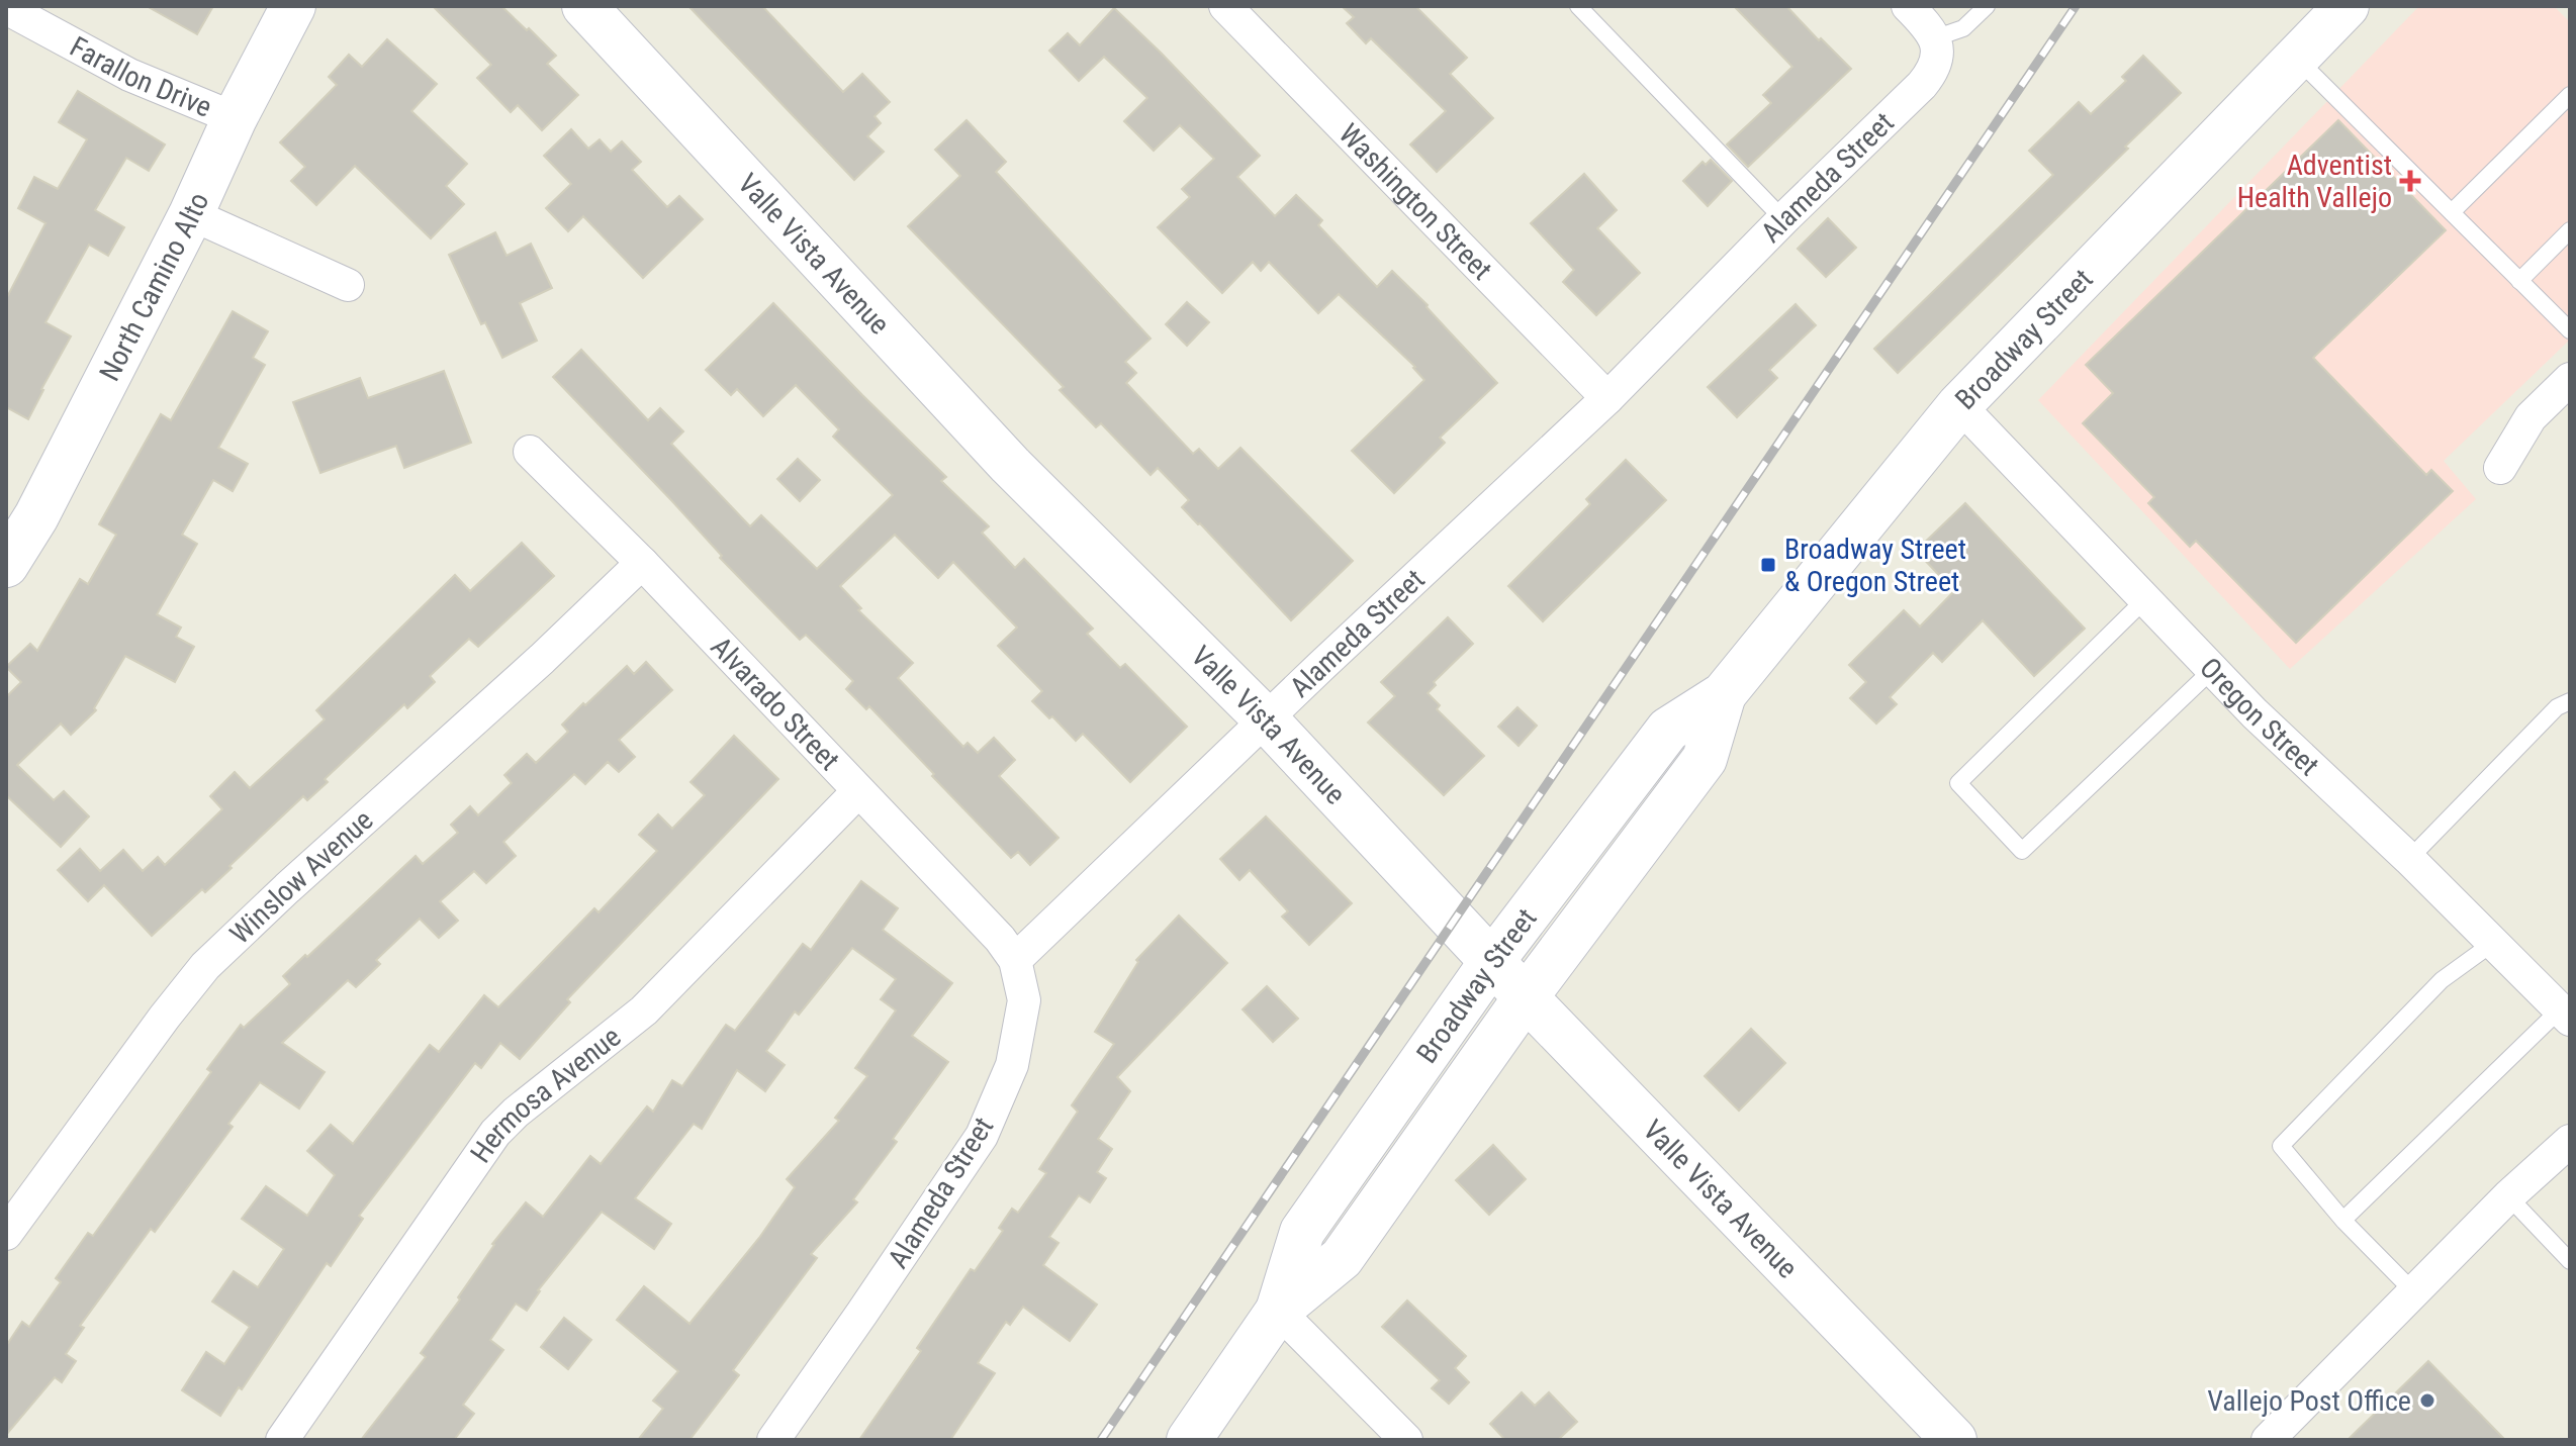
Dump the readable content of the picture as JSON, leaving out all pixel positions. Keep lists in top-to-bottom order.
{
  "streets": {
    "main road": ["Valle Vista Avenue", "North Camino Alto", "Broadway Street"],
    "street": [
      "Farallon Drive",
      "Alameda Street",
      "Washington Street",
      "Alvarado Street",
      "Oregon Street",
      "Winslow Avenue",
      "Hermosa Avenue"
    ]
  },
  "crossings": [
    ["Farallon Drive", "North Camino Alto"],
    ["Alameda Street", "Washington Street"],
    ["Alameda Street", "Valle Vista Avenue"],
    ["Alameda Street", "Alvarado Street"],
    ["Valle Vista Avenue", "Broadway Street"],
    ["Broadway Street", "Oregon Street"],
    ["Alvarado Street", "Winslow Avenue"],
    ["Alvarado Street", "Hermosa Avenue"]
  ],
  "places": {
    "health": ["Adventist Health Vallejo"],
    "transit": ["Broadway Street & Oregon Street"],
    "other": ["Vallejo Post Office"]
  }
}
